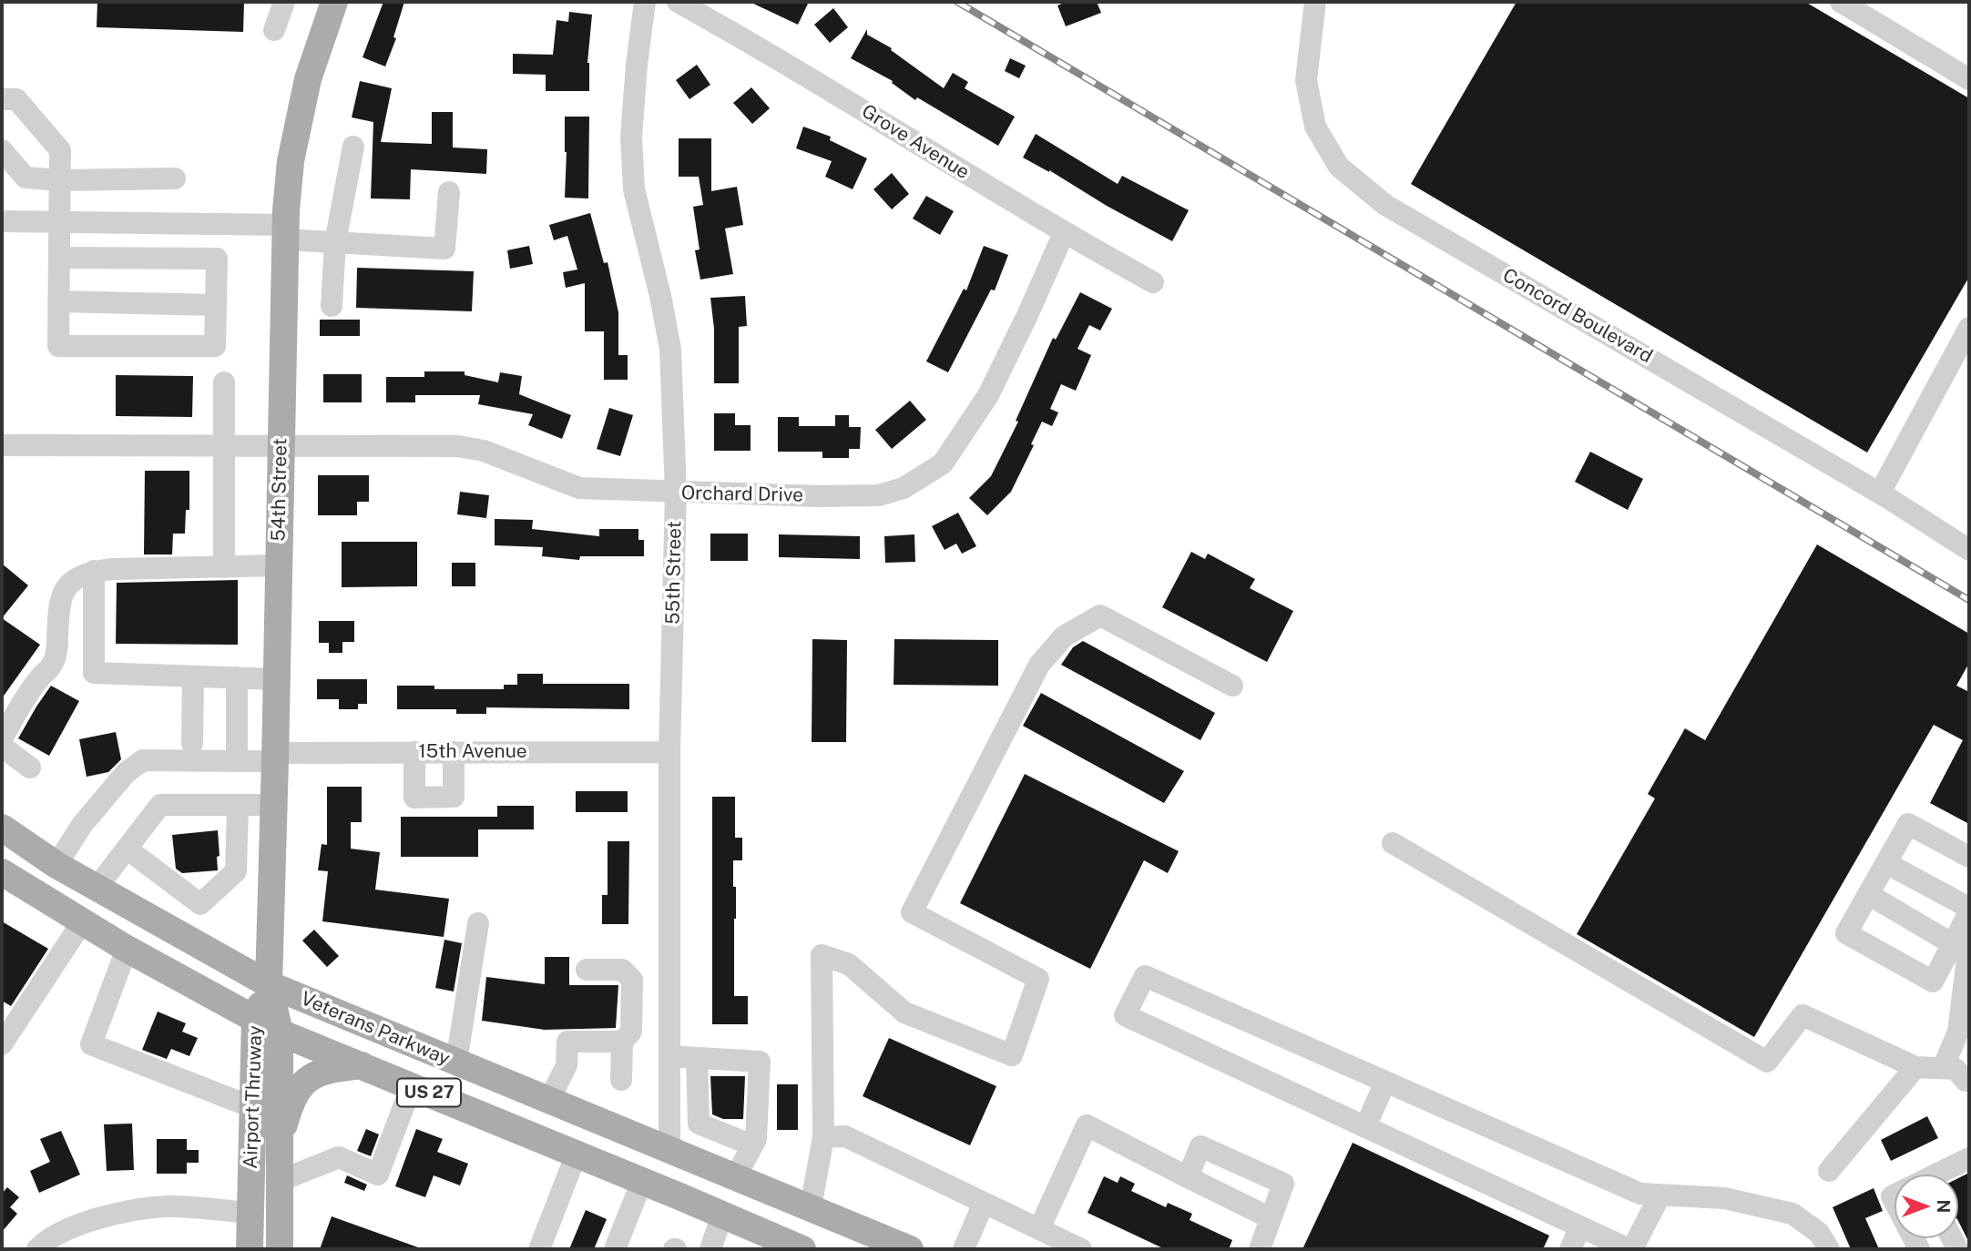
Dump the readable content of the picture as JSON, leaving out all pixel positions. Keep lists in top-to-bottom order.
{
  "streets": {
    "main road": [
      "54th Street",
      "Veterans Parkway",
      "US 27",
      "Airport Thruway"
    ],
    "street": [
      "Grove Avenue",
      "Concord Boulevard",
      "Orchard Drive",
      "55th Street",
      "15th Avenue"
    ]
  },
  "crossings": [
    ["Grove Avenue", "Orchard Drive"],
    ["54th Street", "Orchard Drive"],
    ["54th Street", "15th Avenue"],
    ["54th Street", "Veterans Parkway"],
    ["54th Street", "Airport Thruway"],
    ["Orchard Drive", "55th Street"],
    ["55th Street", "15th Avenue"],
    ["55th Street", "Veterans Parkway"],
    ["15th Avenue", "Veterans Parkway"],
    ["Veterans Parkway", "Airport Thruway"]
  ],
  "north": "right"
}
